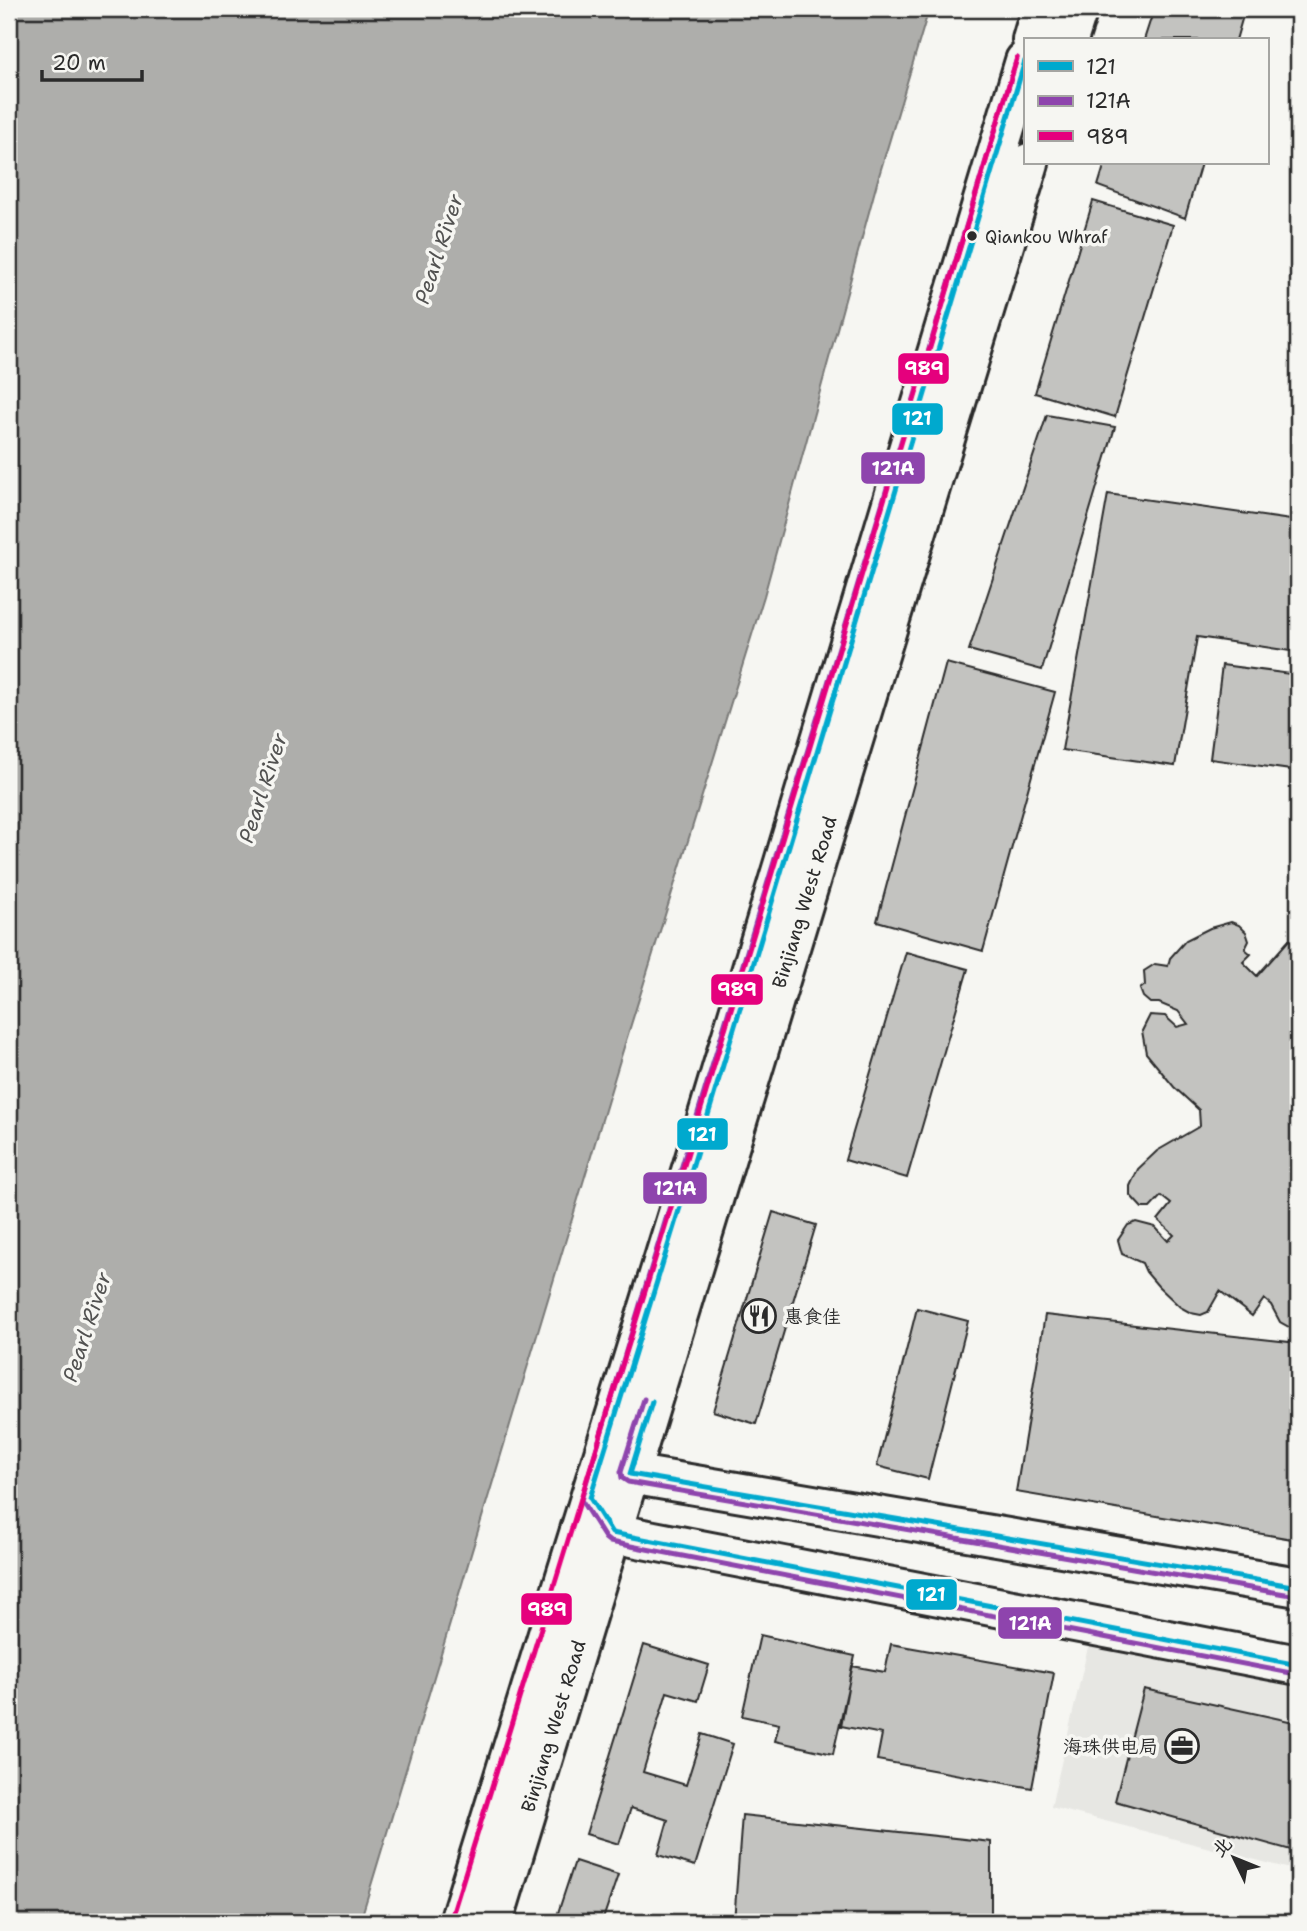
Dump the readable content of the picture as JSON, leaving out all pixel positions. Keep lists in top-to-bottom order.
{
  "streets": {
    "main road": ["Binjiang West Road"]
  },
  "water": ["Pearl River"],
  "places": {
    "other": ["Qiankou Whraf"],
    "restaurant": ["惠食佳"],
    "office": ["海珠供电局"]
  },
  "lines": ["transit line 121A", "transit line 989", "transit line 121"],
  "legend": ["121", "121A", "989"],
  "scale_bar": "20 m",
  "north": "top left"
}
